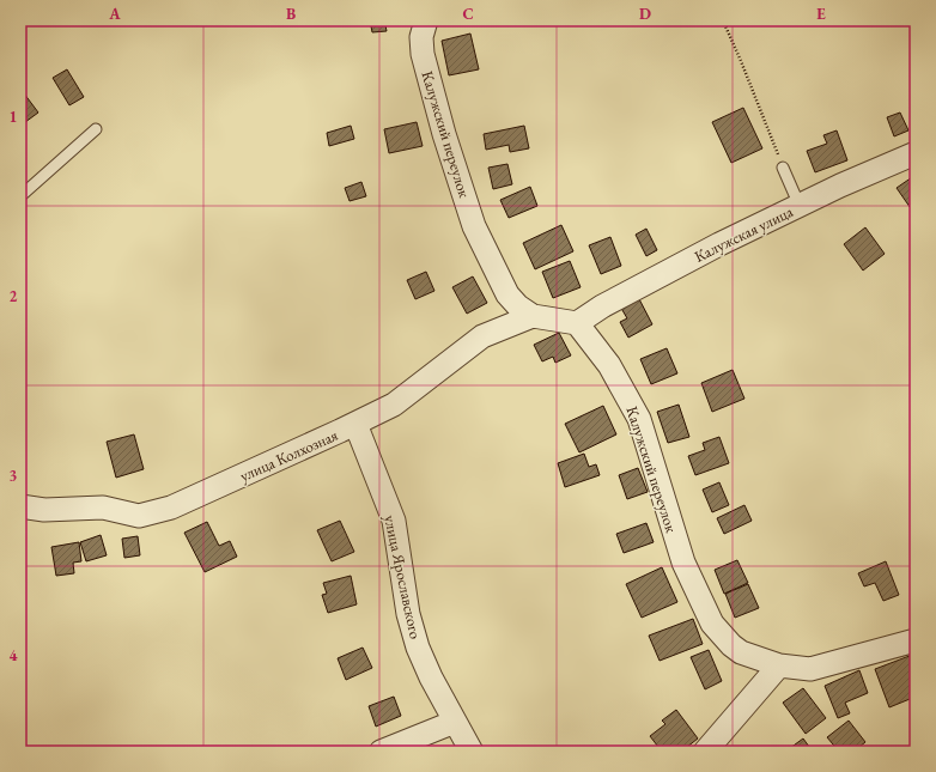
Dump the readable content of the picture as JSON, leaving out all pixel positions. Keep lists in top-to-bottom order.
{
  "streets": {
    "street": [
      "Калужский переулок",
      "Калужская улица",
      "улица Колхозная",
      "улица Ярославского"
    ]
  },
  "crossings": [
    ["Калужский переулок", "Калужская улица"],
    ["Калужский переулок", "улица Колхозная"],
    ["улица Колхозная", "улица Ярославского"]
  ],
  "grid": {
    "columns": [
      "A",
      "B",
      "C",
      "D",
      "E"
    ],
    "rows": [
      "1",
      "2",
      "3",
      "4"
    ]
  }
}
